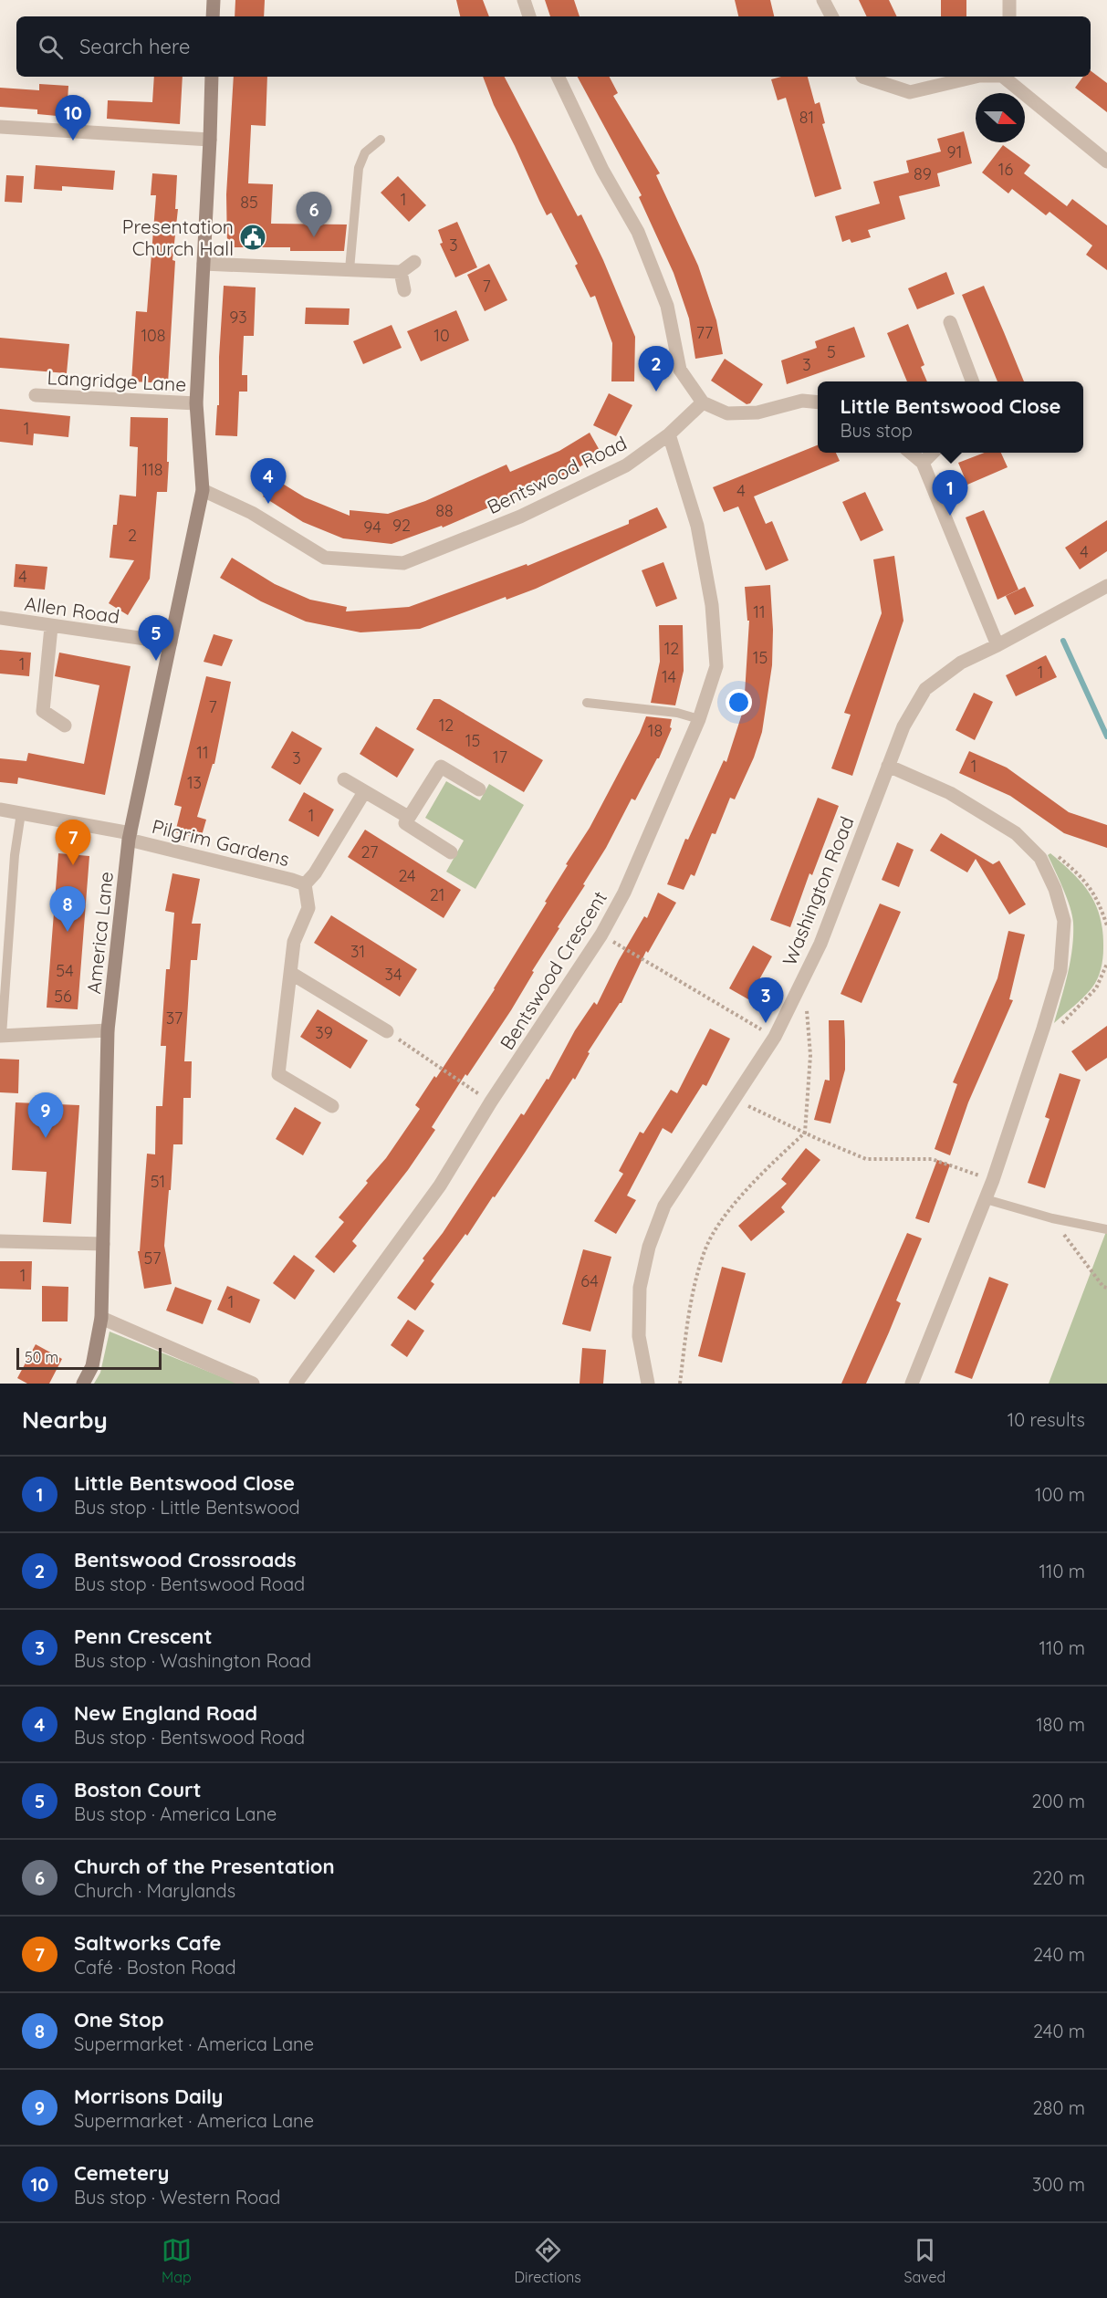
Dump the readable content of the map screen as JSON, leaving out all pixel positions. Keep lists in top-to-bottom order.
{
  "streets": {
    "street": [
      "Langridge Lane",
      "Bentswood Road",
      "Allen Road",
      "Pilgrim Gardens",
      "Washington Road",
      "America Lane",
      "Bentswood Crescent"
    ]
  },
  "crossings": [
    ["Langridge Lane", "America Lane"],
    ["Bentswood Road", "America Lane"],
    ["Bentswood Road", "Bentswood Crescent"],
    ["Allen Road", "America Lane"],
    ["Pilgrim Gardens", "America Lane"]
  ],
  "places": {
    "public building": ["Presentation Church Hall"]
  },
  "house_numbers": [
    "81",
    "91",
    "16",
    "89",
    "1",
    "85",
    "3",
    "7",
    "93",
    "77",
    "108",
    "10",
    "5",
    "3",
    "1",
    "118",
    "4",
    "88",
    "92",
    "94",
    "2",
    "4",
    "4",
    "11",
    "12",
    "15",
    "1",
    "1",
    "14",
    "7",
    "12",
    "18",
    "15",
    "11",
    "17",
    "3",
    "1",
    "13",
    "1",
    "27",
    "24",
    "21",
    "31",
    "54",
    "34",
    "56",
    "37",
    "39",
    "51",
    "57",
    "1",
    "64",
    "1"
  ],
  "scale_bar": "50 m",
  "north": "right",
  "page": {
    "search": "Search here",
    "pins": [
      "10",
      "6",
      "2",
      "4",
      "1",
      "5",
      "7",
      "8",
      "3",
      "9"
    ],
    "popup": ["Little Bentswood Close", "Bus stop"],
    "scale": "50 m",
    "heading": ["Nearby", "10 results"],
    "list": [
      {
        "mark": "1",
        "name": "Little Bentswood Close",
        "note": "Bus stop · Little Bentswood",
        "value": "100 m"
      },
      {
        "mark": "2",
        "name": "Bentswood Crossroads",
        "note": "Bus stop · Bentswood Road",
        "value": "110 m"
      },
      {
        "mark": "3",
        "name": "Penn Crescent",
        "note": "Bus stop · Washington Road",
        "value": "110 m"
      },
      {
        "mark": "4",
        "name": "New England Road",
        "note": "Bus stop · Bentswood Road",
        "value": "180 m"
      },
      {
        "mark": "5",
        "name": "Boston Court",
        "note": "Bus stop · America Lane",
        "value": "200 m"
      },
      {
        "mark": "6",
        "name": "Church of the Presentation",
        "note": "Church · Marylands",
        "value": "220 m"
      },
      {
        "mark": "7",
        "name": "Saltworks Cafe",
        "note": "Café · Boston Road",
        "value": "240 m"
      },
      {
        "mark": "8",
        "name": "One Stop",
        "note": "Supermarket · America Lane",
        "value": "240 m"
      },
      {
        "mark": "9",
        "name": "Morrisons Daily",
        "note": "Supermarket · America Lane",
        "value": "280 m"
      },
      {
        "mark": "10",
        "name": "Cemetery",
        "note": "Bus stop · Western Road",
        "value": "300 m"
      }
    ],
    "nav": ["Map", "Directions", "Saved"]
  }
}
